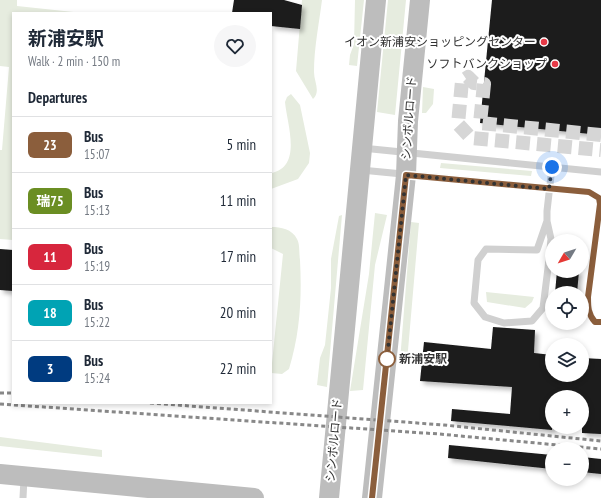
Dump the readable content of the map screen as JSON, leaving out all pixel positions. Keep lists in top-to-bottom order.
{
  "streets": {
    "street": ["シンボルロード"]
  },
  "places": ["イオン新浦安ショッピングセンター", "ソフトバンクショップ", "新浦安駅"],
  "lines": ["bus line 23"],
  "north": "bottom left",
  "page": {
    "heading": [
      ["新浦安駅", "Walk · 2 min · 150 m"],
      "Departures"
    ],
    "list": [
      {
        "mark": "23",
        "name": "Bus",
        "note": "15:07",
        "value": "5 min"
      },
      {
        "mark": "瑞75",
        "name": "Bus",
        "note": "15:13",
        "value": "11 min"
      },
      {
        "mark": "11",
        "name": "Bus",
        "note": "15:19",
        "value": "17 min"
      },
      {
        "mark": "18",
        "name": "Bus",
        "note": "15:22",
        "value": "20 min"
      },
      {
        "mark": "3",
        "name": "Bus",
        "note": "15:24",
        "value": "22 min"
      }
    ],
    "map_buttons": ["+", "−"]
  }
}
